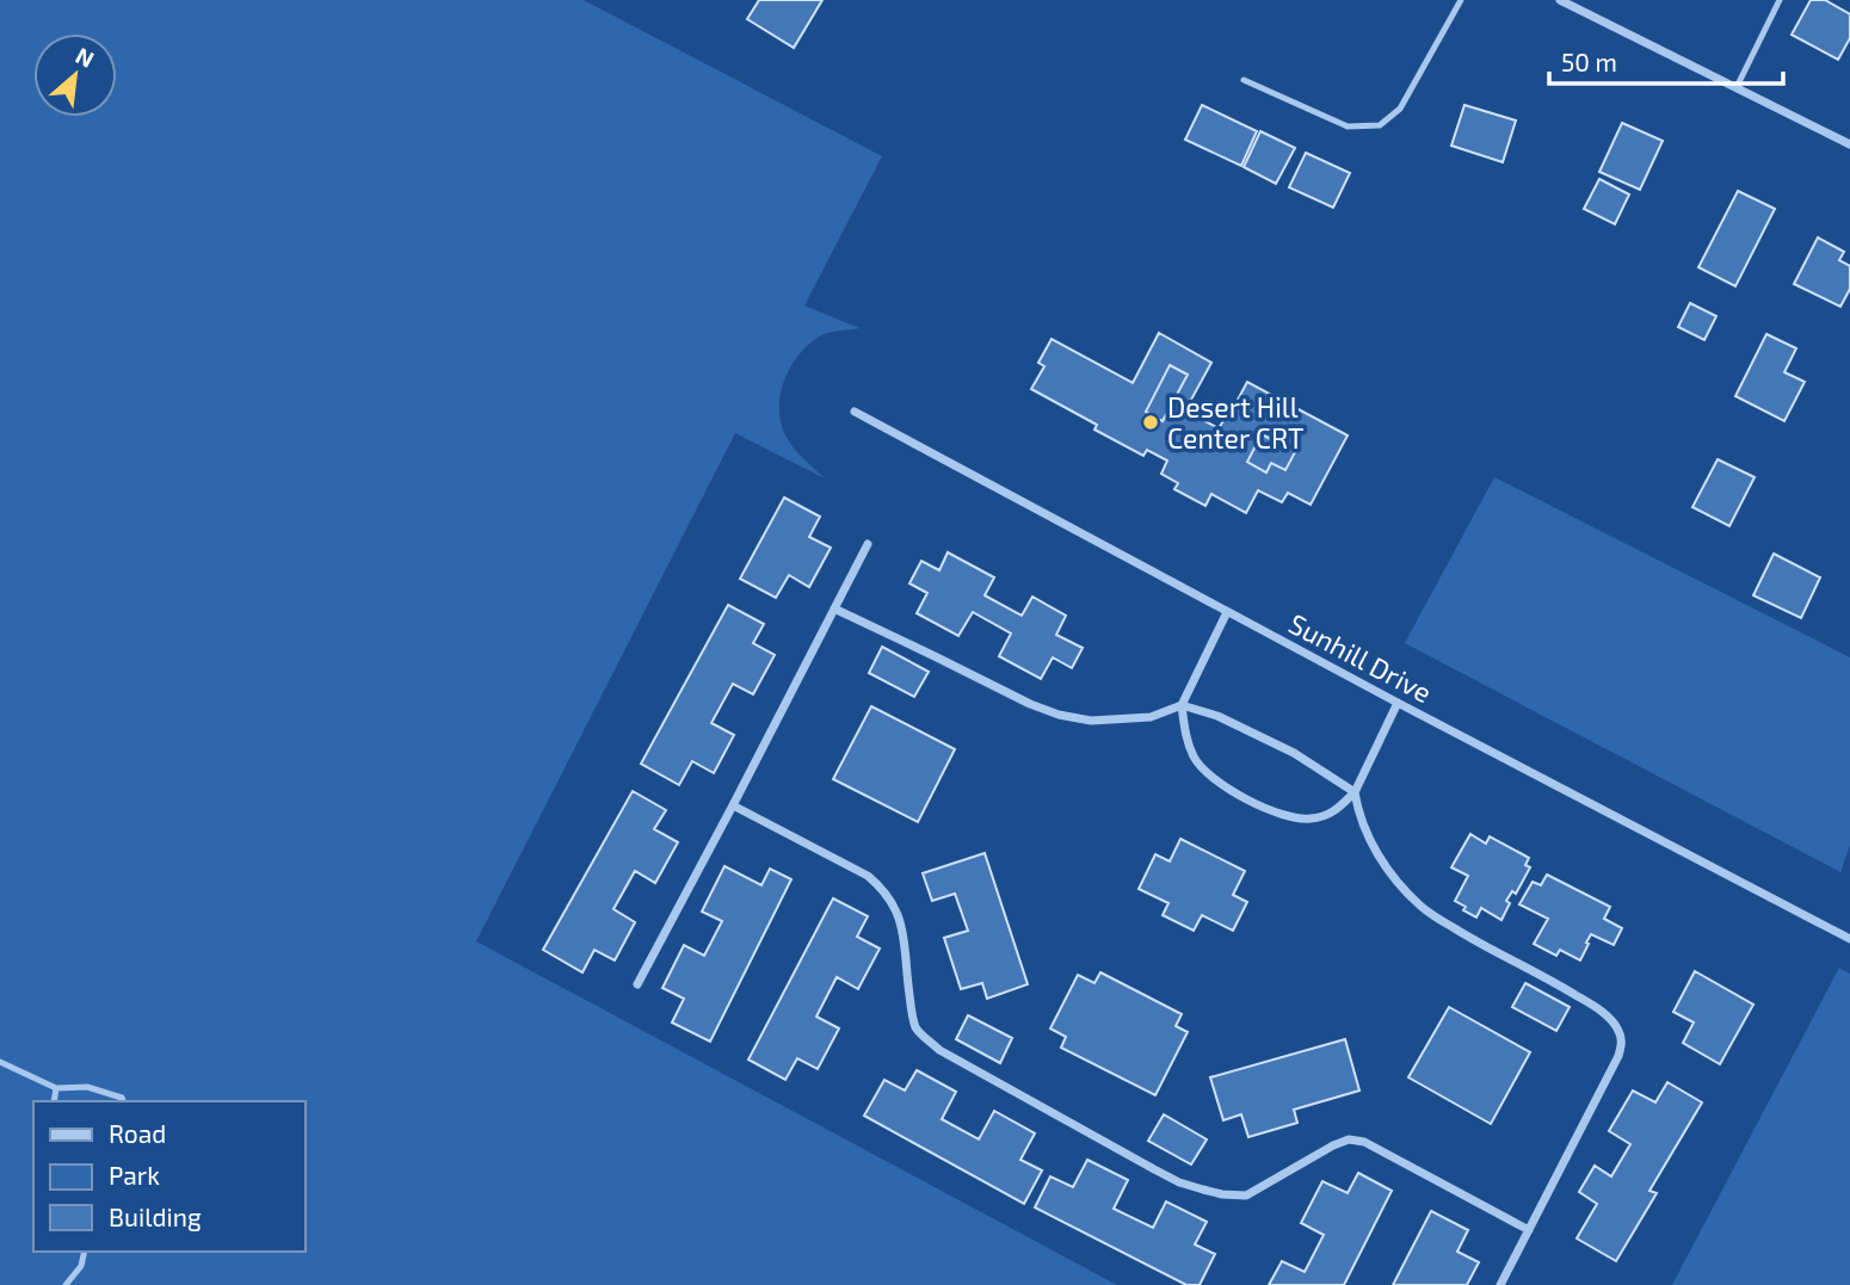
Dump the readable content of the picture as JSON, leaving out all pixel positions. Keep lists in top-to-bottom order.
{
  "streets": {
    "street": ["Sunhill Drive"]
  },
  "places": ["Desert Hill Center CRT"],
  "legend": ["Road", "Park", "Building"],
  "scale_bar": "50 m",
  "north": "top right"
}
